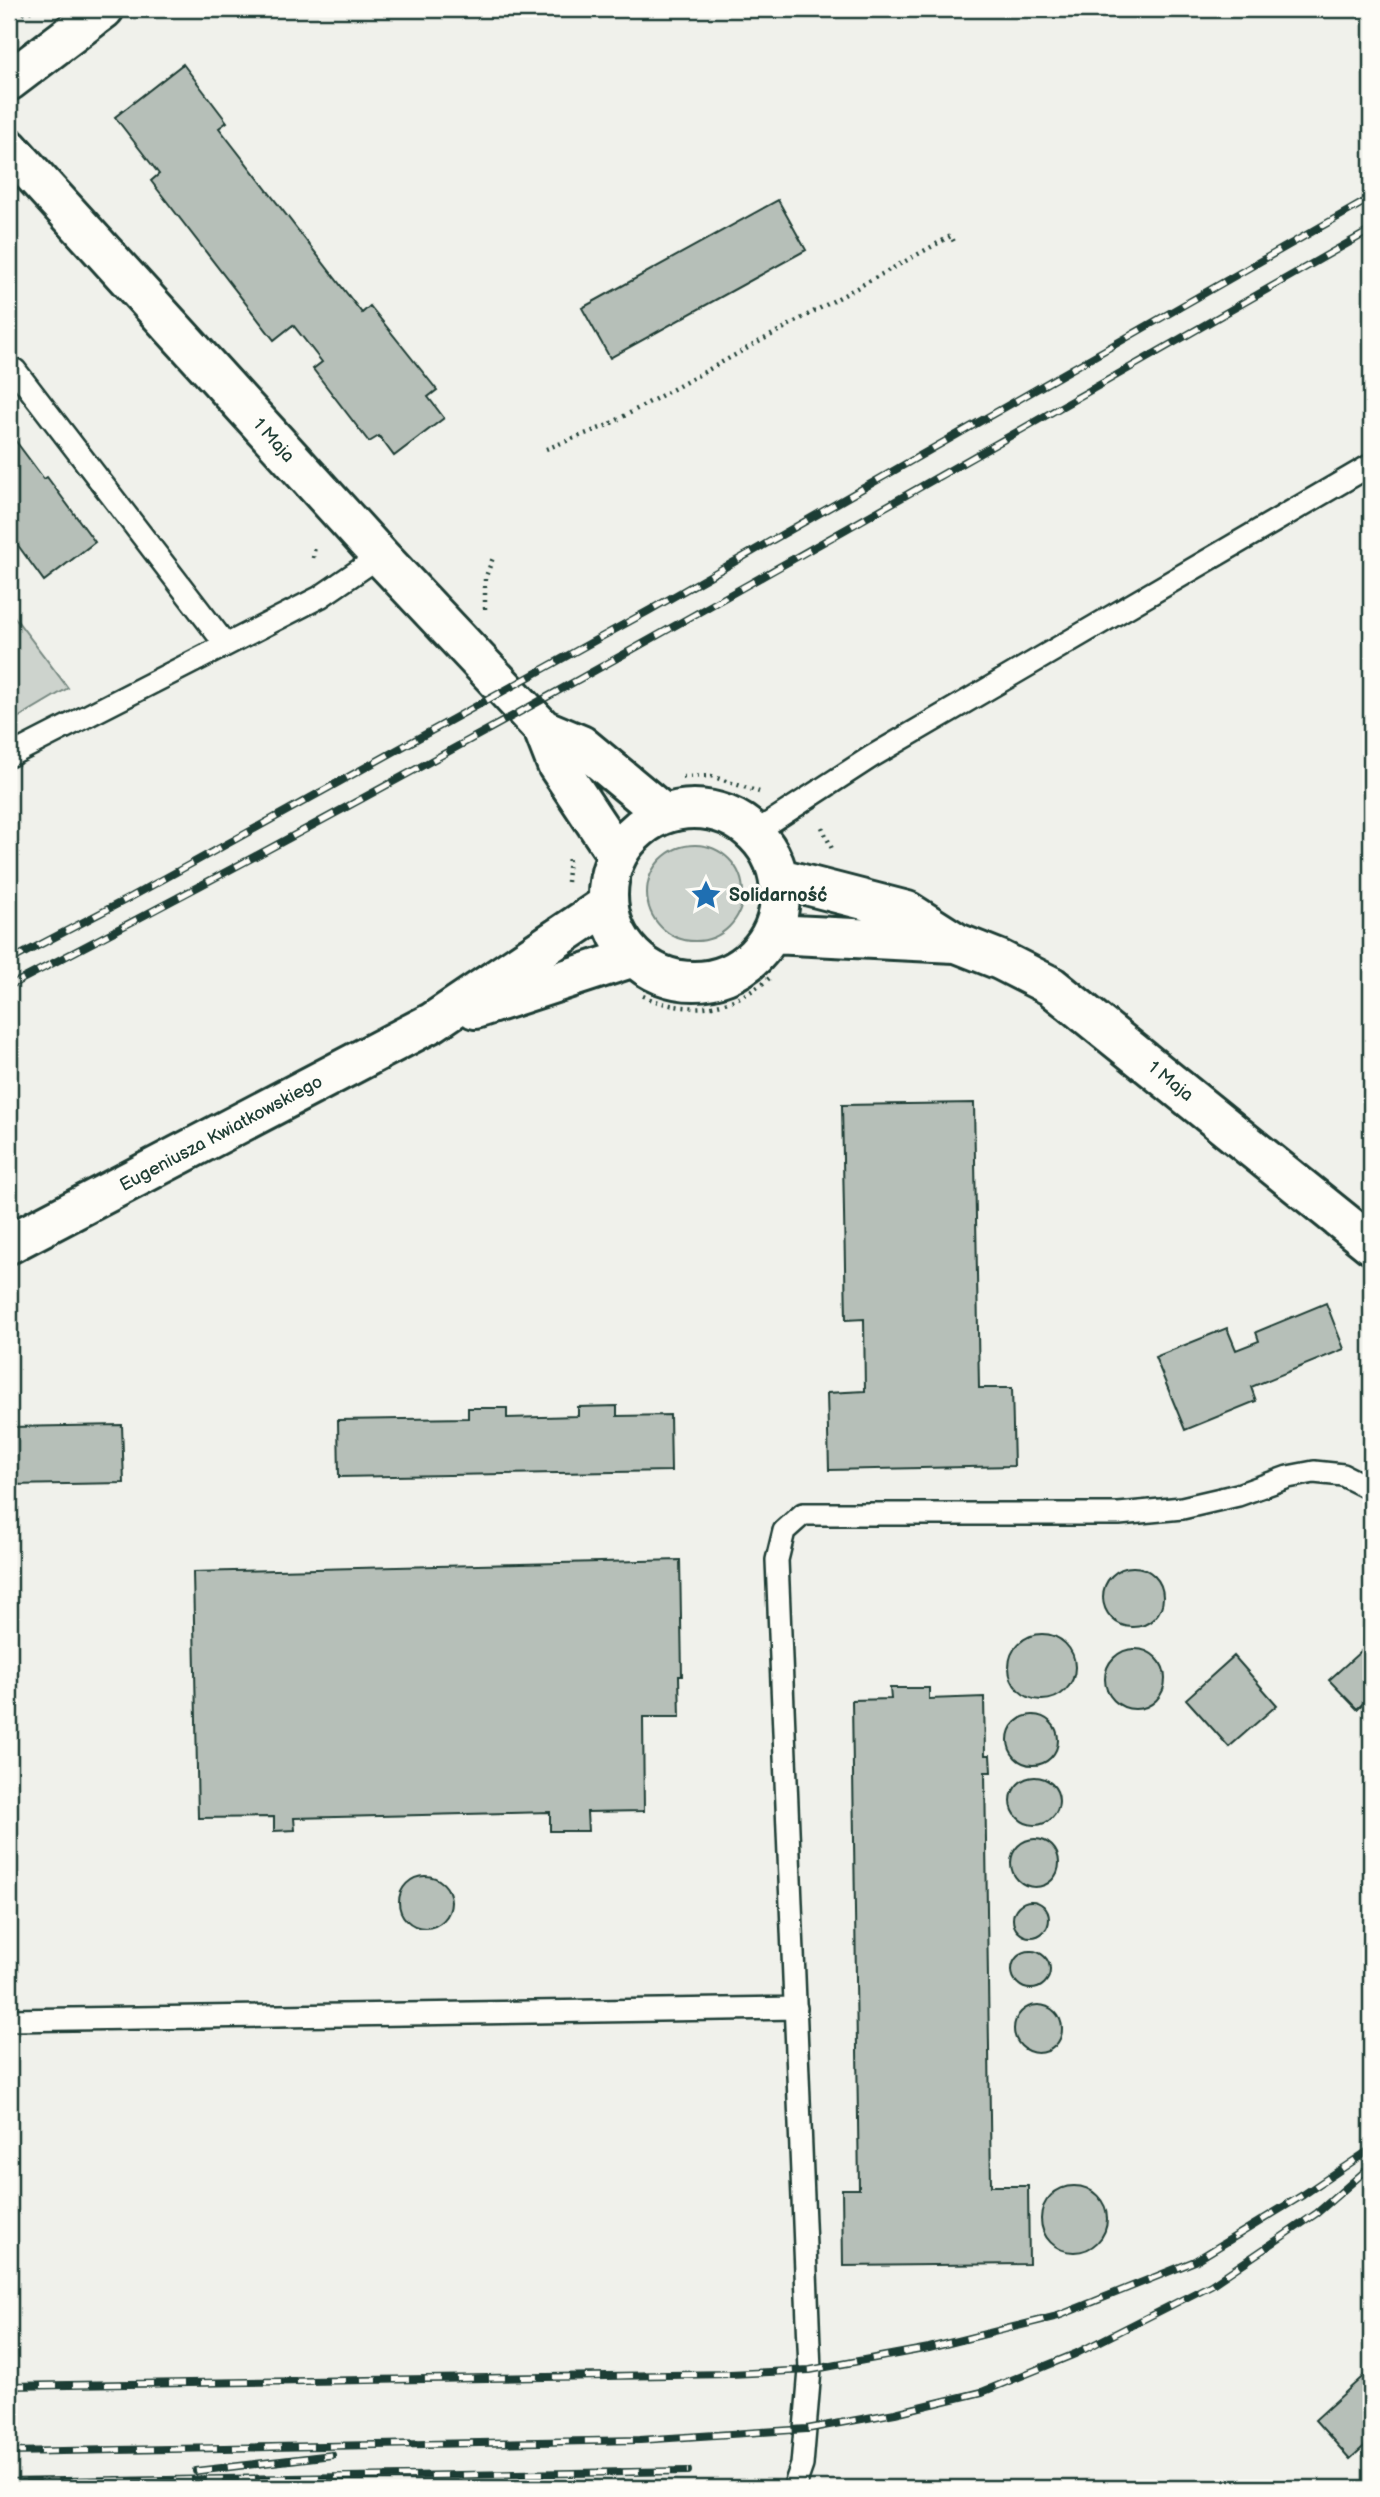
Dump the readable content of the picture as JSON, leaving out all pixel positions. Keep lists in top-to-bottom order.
{
  "streets": {
    "street": ["1 Maja", "Eugeniusza Kwiatkowskiego"]
  },
  "crossings": [
    ["1 Maja", "Eugeniusza Kwiatkowskiego"]
  ],
  "places": {
    "place": ["Solidarność"]
  }
}
